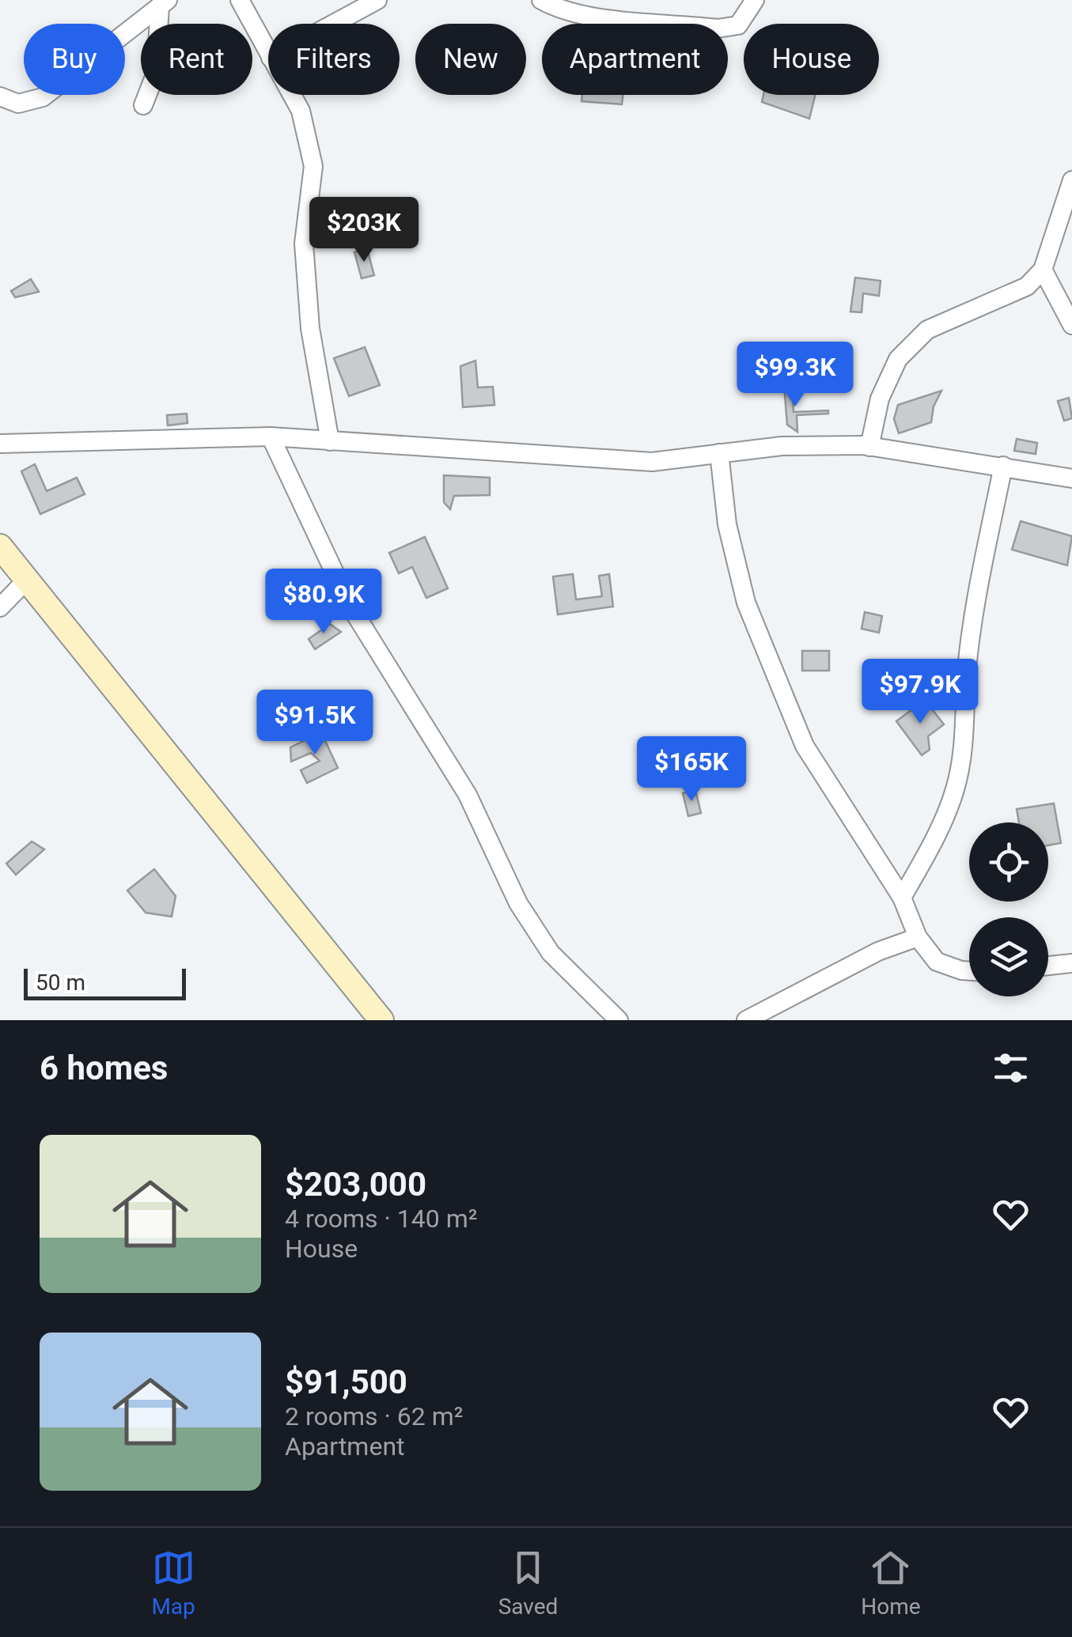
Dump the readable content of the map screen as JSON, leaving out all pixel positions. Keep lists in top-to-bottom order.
{
  "scale_bar": "50 m",
  "page": {
    "chip": [
      "Buy",
      "Rent",
      "Filters",
      "New",
      "Apartment",
      "House"
    ],
    "price": [
      "$203K",
      "$99.3K",
      "$80.9K",
      "$97.9K",
      "$91.5K",
      "$165K"
    ],
    "scale": "50 m",
    "heading": "6 homes",
    "list": [
      {
        "name": "$203,000",
        "note": "4 rooms · 140 m² · House"
      },
      {
        "name": "$91,500",
        "note": "2 rooms · 62 m² · Apartment"
      }
    ],
    "tabs": ["Map", "Saved", "Home"]
  }
}
